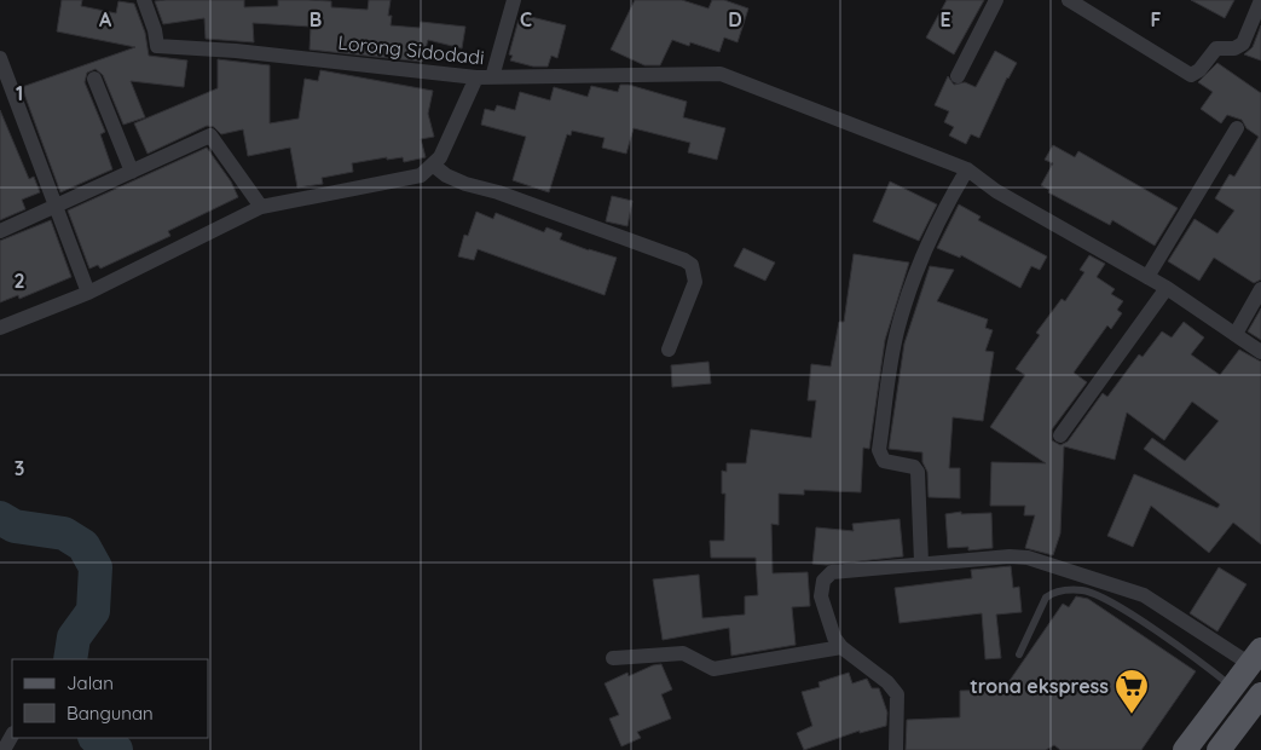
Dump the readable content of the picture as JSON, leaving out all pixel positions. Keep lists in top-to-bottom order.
{
  "streets": {
    "street": ["Lorong Sidodadi"]
  },
  "places": {
    "supermarket": ["trona ekspress"]
  },
  "legend": ["Jalan", "Bangunan"],
  "grid": {
    "columns": [
      "A",
      "B",
      "C",
      "D",
      "E",
      "F"
    ],
    "rows": ["1", "2", "3"]
  }
}
